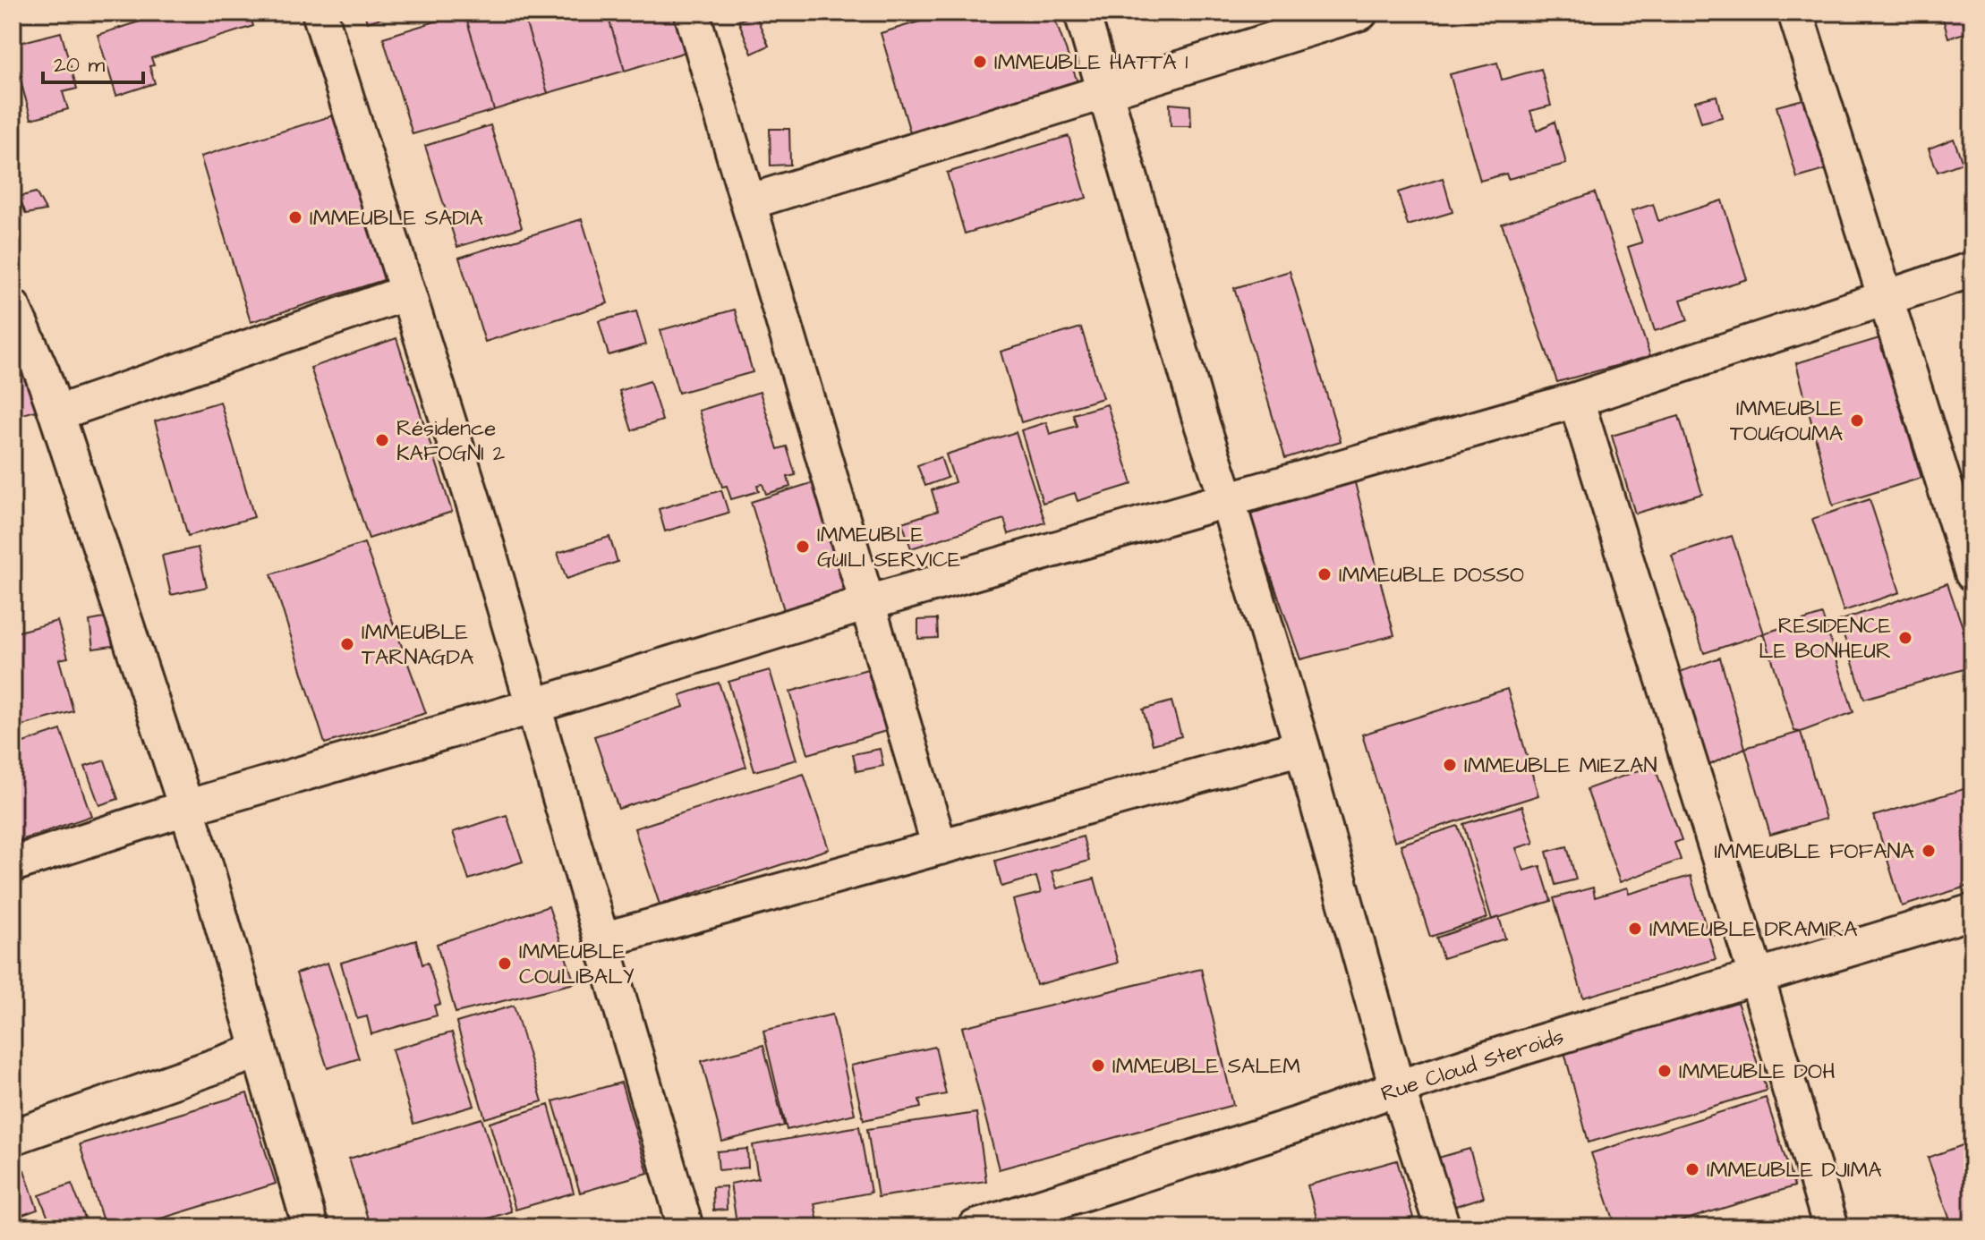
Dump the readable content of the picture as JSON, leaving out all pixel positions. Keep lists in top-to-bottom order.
{
  "streets": {
    "street": ["Rue Cloud Steroids"]
  },
  "places": [
    "IMMEUBLE HATTA 1",
    "IMMEUBLE SADIA",
    "IMMEUBLE TOUGOUMA",
    "Résidence KAFOGNI 2",
    "IMMEUBLE GUILI SERVICE",
    "IMMEUBLE DOSSO",
    "RESIDENCE LE BONHEUR",
    "IMMEUBLE TARNAGDA",
    "IMMEUBLE MIEZAN",
    "IMMEUBLE FOFANA",
    "IMMEUBLE DRAMIRA",
    "IMMEUBLE COULIBALY",
    "IMMEUBLE SALEM",
    "IMMEUBLE DOH",
    "IMMEUBLE DJIMA"
  ],
  "scale_bar": "20 m"
}
